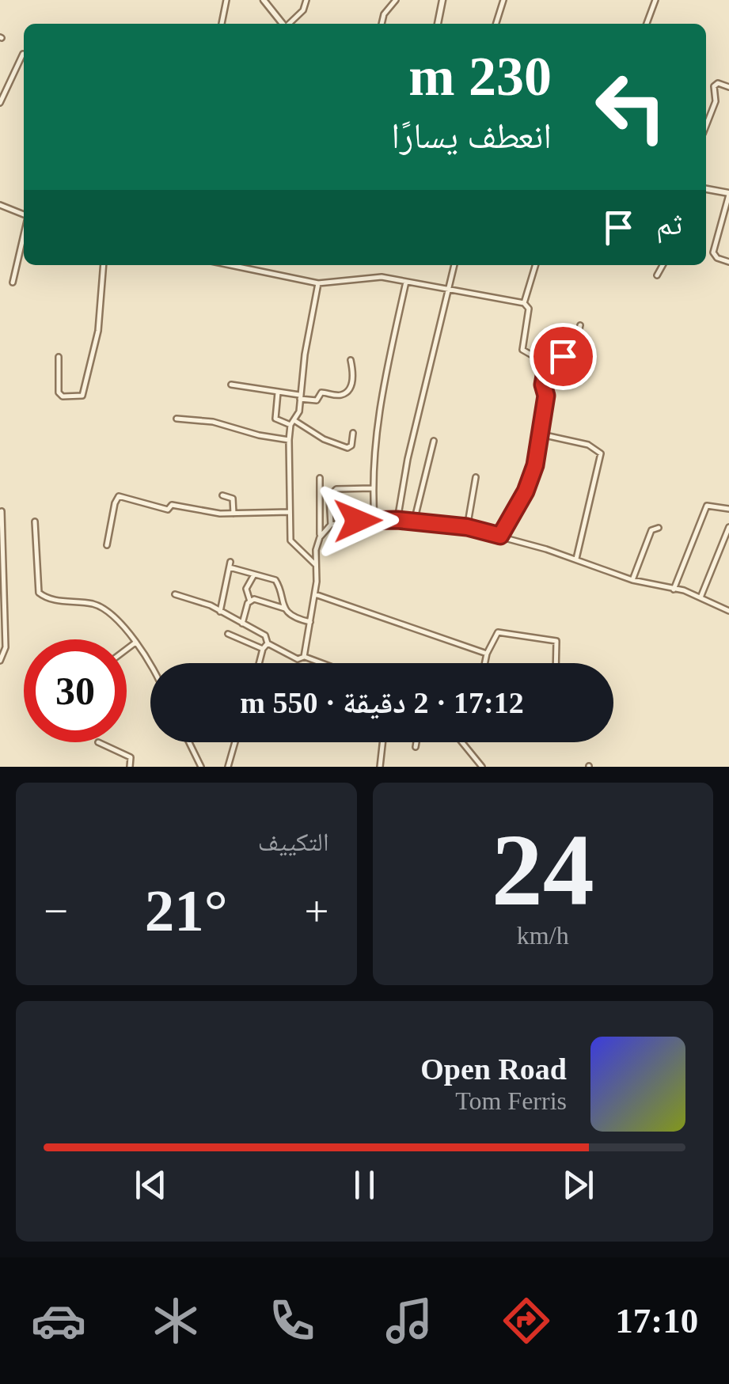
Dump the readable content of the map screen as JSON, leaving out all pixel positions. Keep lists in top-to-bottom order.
{
  "page": {
    "turn": ["230 m", "انعطف يسارًا"],
    "then": "ثم",
    "limit": "30",
    "trip": "17:12 · 2 دقيقة · 550 m",
    "tile": [
      ["24", "km/h"],
      "التكييف"
    ],
    "heat": ["−", "21°", "+"],
    "song": ["Open Road", "Tom Ferris"],
    "tabs": "17:10"
  }
}
